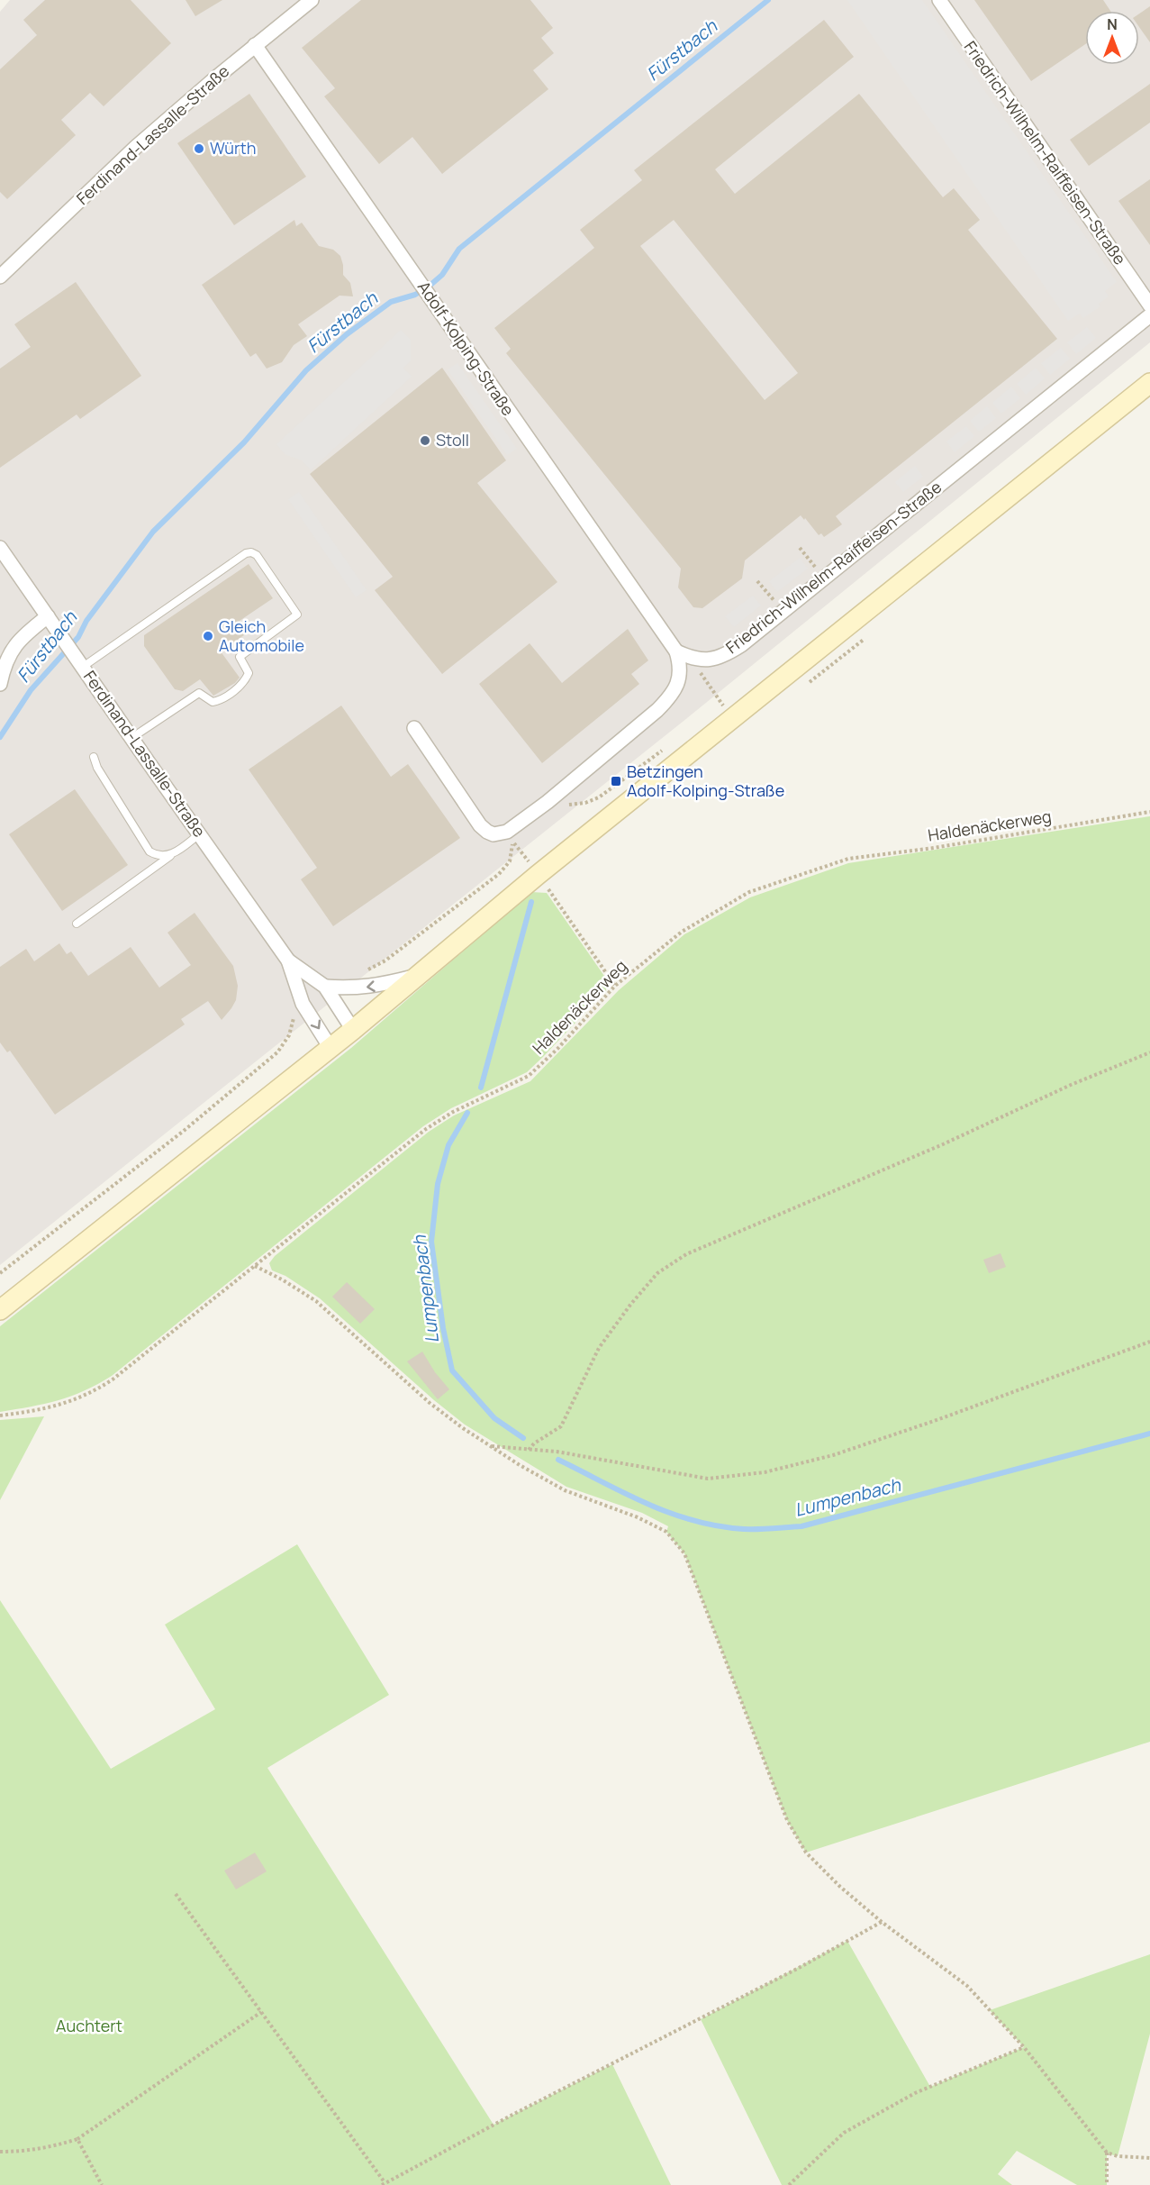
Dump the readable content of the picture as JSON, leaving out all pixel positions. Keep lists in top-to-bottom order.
{
  "streets": {
    "street": ["Ferdinand-Lassalle-Straße", "Friedrich-Wilhelm-Raiffeisen-Straße", "Adolf-Kolping-Straße"],
    "path": ["Haldenäckerweg"]
  },
  "crossings": [
    ["Ferdinand-Lassalle-Straße", "Adolf-Kolping-Straße"],
    ["Friedrich-Wilhelm-Raiffeisen-Straße", "Adolf-Kolping-Straße"]
  ],
  "water": ["Fürstbach", "Lumpenbach"],
  "parks": ["Auchtert"],
  "places": {
    "other": ["Würth", "Stoll", "Gleich Automobile"],
    "transit": ["Betzingen Adolf-Kolping-Straße"]
  },
  "north": "top"
}
